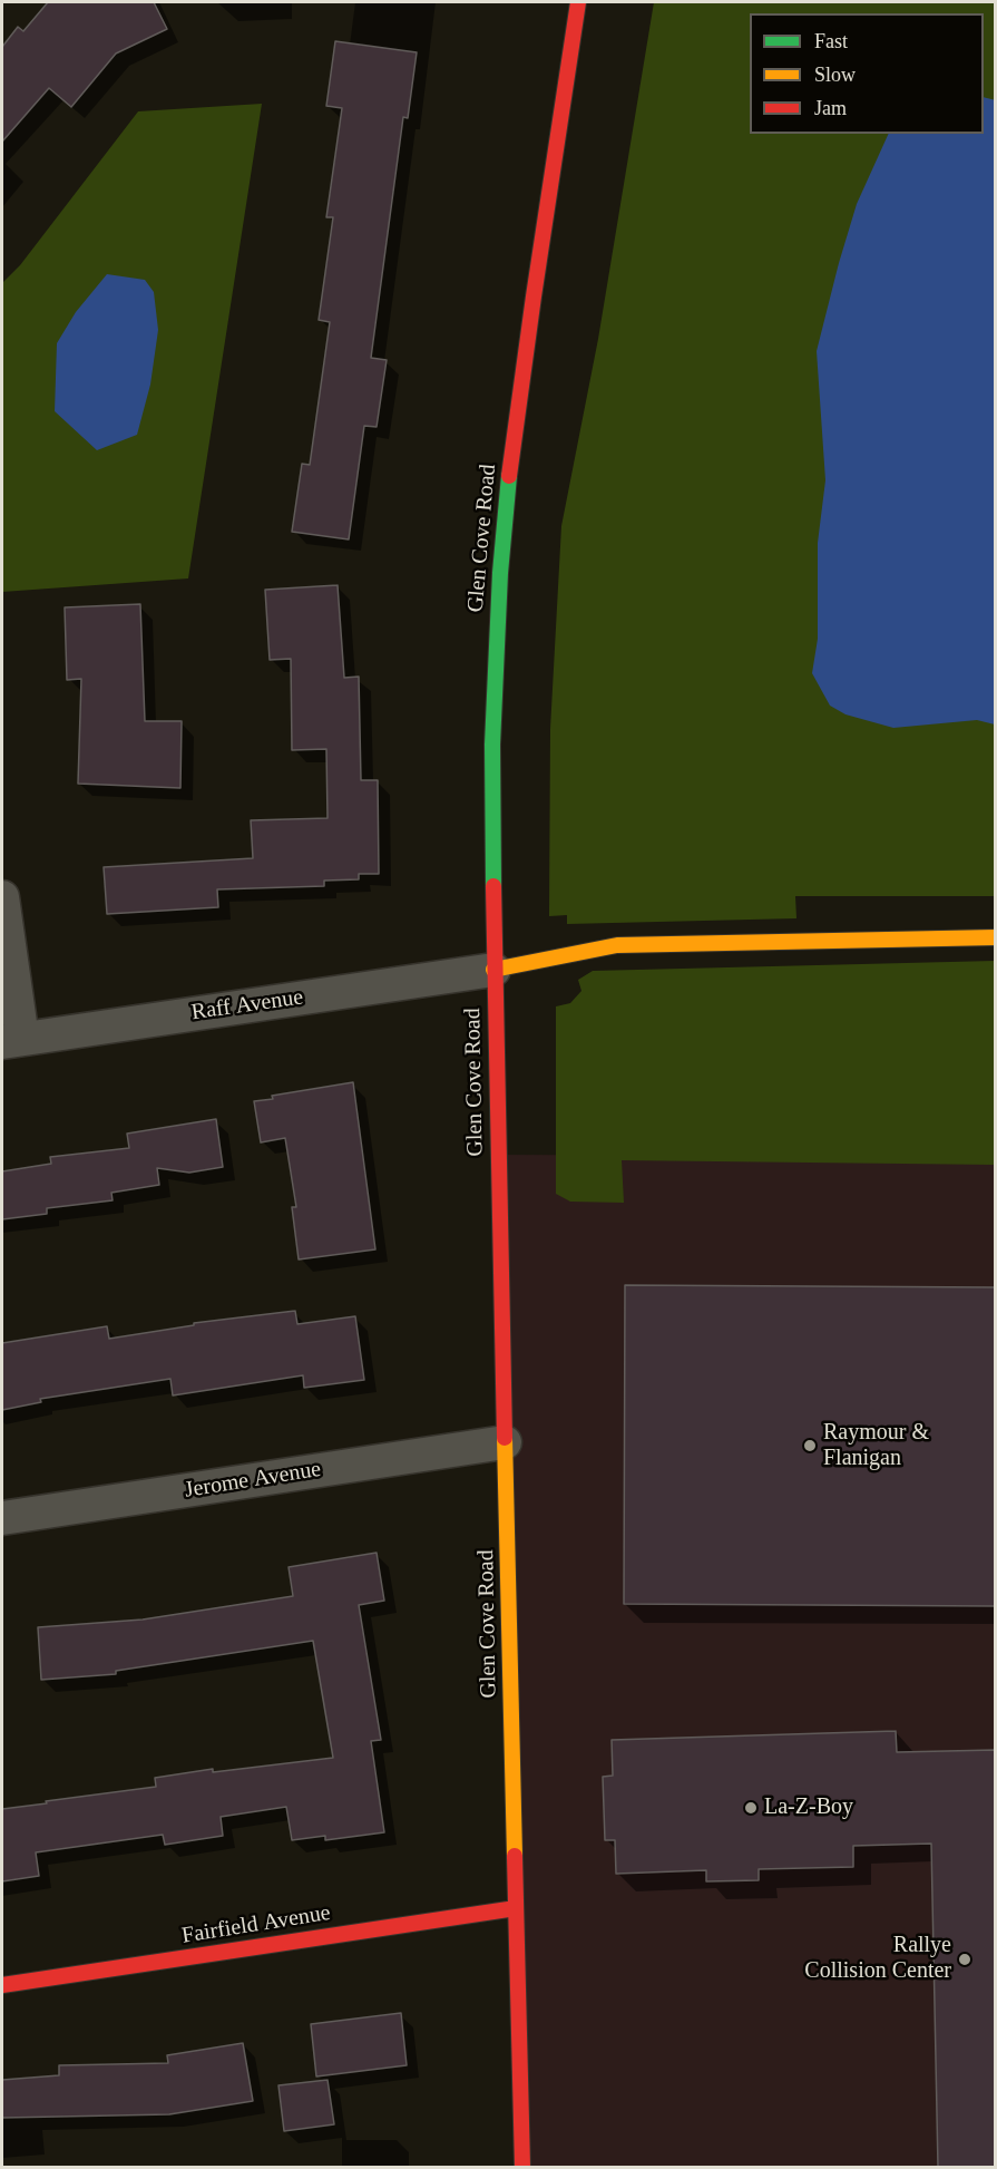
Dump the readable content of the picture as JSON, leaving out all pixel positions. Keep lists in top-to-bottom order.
{
  "streets": {
    "main road": ["Glen Cove Road", "Fairfield Avenue"],
    "street": ["Raff Avenue", "Jerome Avenue"]
  },
  "crossings": [
    ["Glen Cove Road", "Raff Avenue"],
    ["Glen Cove Road", "Jerome Avenue"],
    ["Glen Cove Road", "Fairfield Avenue"]
  ],
  "places": ["Raymour & Flanigan", "La-Z-Boy", "Rallye Collision Center"],
  "legend": ["Fast", "Slow", "Jam"]
}
